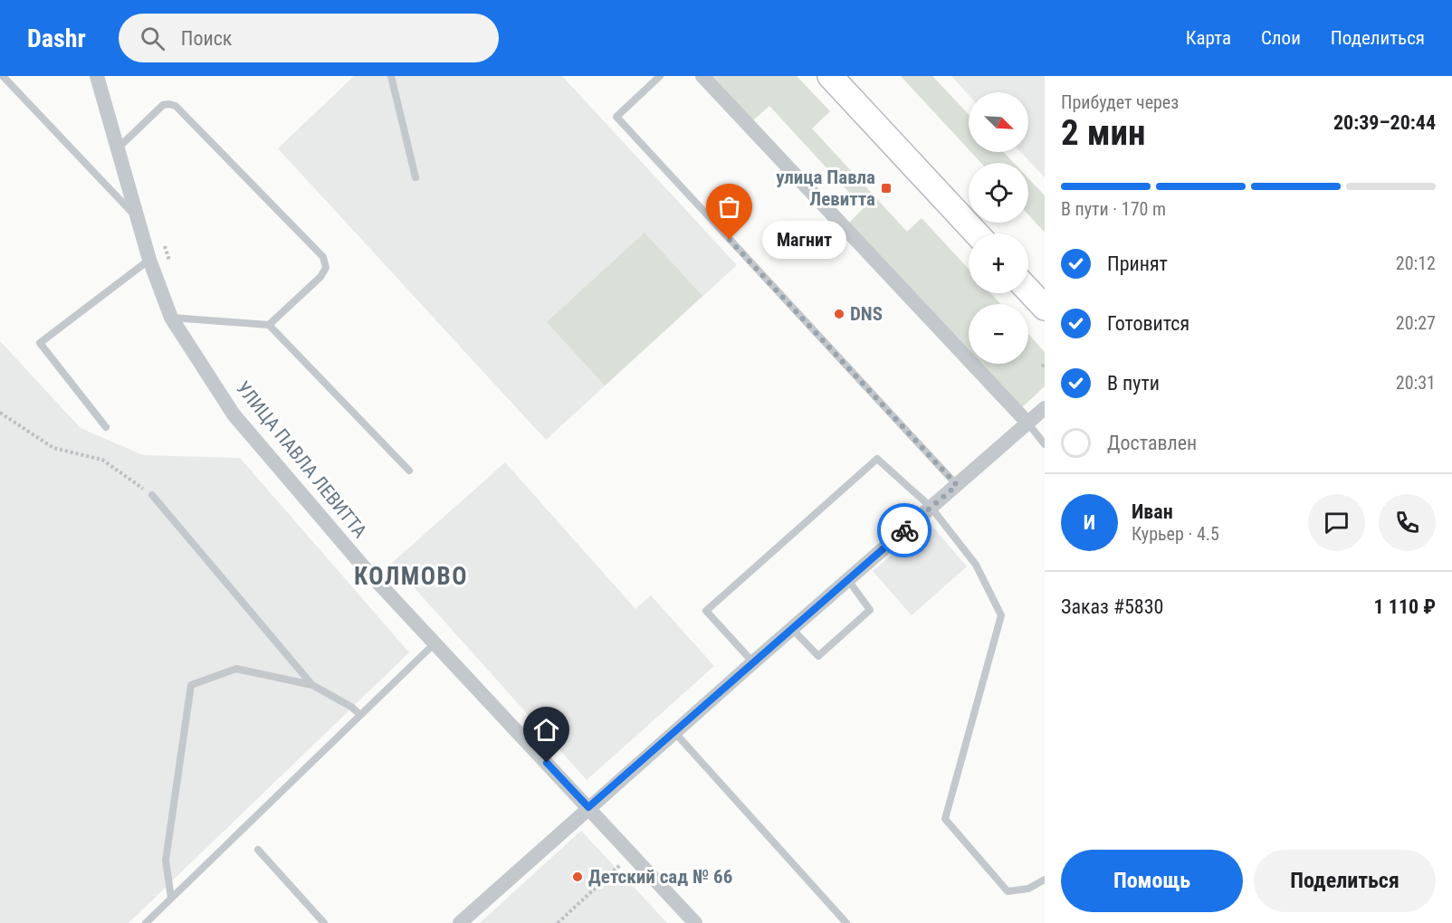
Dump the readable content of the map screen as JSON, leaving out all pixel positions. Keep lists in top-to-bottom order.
{
  "streets": {
    "street": ["УЛИЦА ПАВЛА ЛЕВИТТА"]
  },
  "districts": ["КОЛМОВО"],
  "places": {
    "transit": ["улица Павла Левитта"],
    "other": ["Магнит", "DNS", "Детский сад № 66"]
  },
  "north": "bottom right",
  "page": {
    "header": "Dashr",
    "search": "Поиск",
    "nav": ["Карта", "Слои", "Поделиться"],
    "heading": ["2 мин", "Прибудет через", "20:39–20:44"],
    "panel": [
      "Иван",
      "Курьер · 4.5",
      "Заказ #5830",
      "1 110 ₽"
    ],
    "map_buttons": ["+", "−"],
    "bar": "В пути · 170 m",
    "bubble": "Магнит",
    "list": [
      ["Принят", "20:12"],
      ["Готовится", "20:27"],
      ["В пути", "20:31"],
      "Доставлен"
    ],
    "round": "И",
    "buttons": ["Помощь", "Поделиться"]
  }
}
